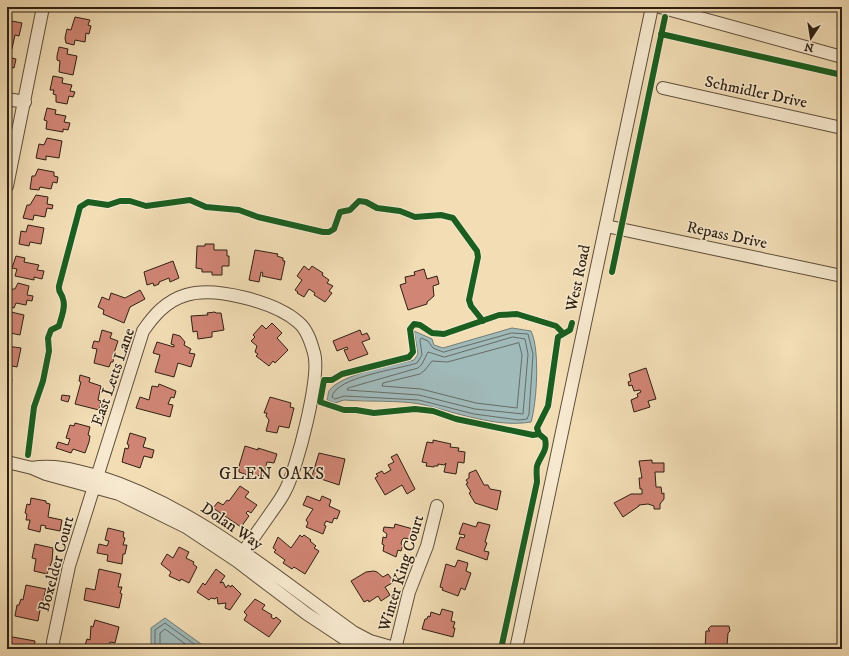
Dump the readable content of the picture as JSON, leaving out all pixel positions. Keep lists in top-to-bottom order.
{
  "streets": {
    "street": [
      "Schmidler Drive",
      "Repass Drive",
      "West Road",
      "East Letts Lane",
      "Dolan Way",
      "Boxelder Court",
      "Winter King Court"
    ]
  },
  "crossings": [
    ["Repass Drive", "West Road"],
    ["East Letts Lane", "Dolan Way"],
    ["East Letts Lane", "Boxelder Court"],
    ["Dolan Way", "Boxelder Court"],
    ["Dolan Way", "Winter King Court"]
  ],
  "districts": ["GLEN OAKS"],
  "north": "bottom"
}
